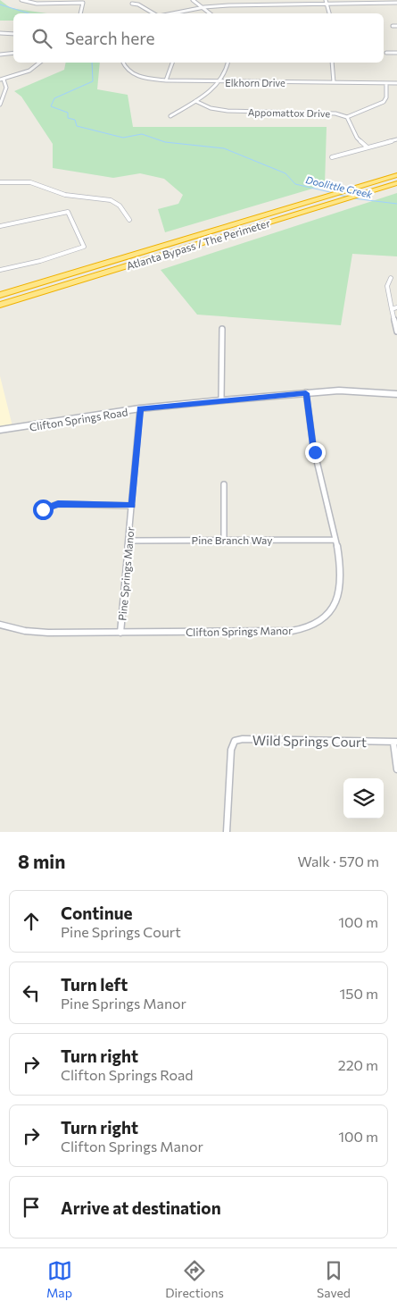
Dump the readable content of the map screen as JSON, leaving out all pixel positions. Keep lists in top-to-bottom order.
{
  "streets": {
    "highway": ["Atlanta Bypass / The Perimeter"],
    "street": [
      "Elkhorn Drive",
      "Appomattox Drive",
      "Clifton Springs Road",
      "Pine Branch Way",
      "Pine Springs Manor",
      "Clifton Springs Manor",
      "Wild Springs Court"
    ]
  },
  "crossings": [
    ["Clifton Springs Road", "Pine Springs Manor"],
    ["Clifton Springs Road", "Clifton Springs Manor"],
    ["Pine Branch Way", "Pine Springs Manor"],
    ["Pine Branch Way", "Clifton Springs Manor"],
    ["Pine Springs Manor", "Clifton Springs Manor"]
  ],
  "water": ["Doolittle Creek"],
  "page": {
    "search": "Search here",
    "heading": ["8 min", "Walk · 570 m"],
    "list": [
      ["Continue", "Pine Springs Court", "100 m"],
      ["Turn left", "Pine Springs Manor", "150 m"],
      ["Turn right", "Clifton Springs Road", "220 m"],
      ["Turn right", "Clifton Springs Manor", "100 m"],
      "Arrive at destination"
    ],
    "nav": ["Map", "Directions", "Saved"]
  }
}
